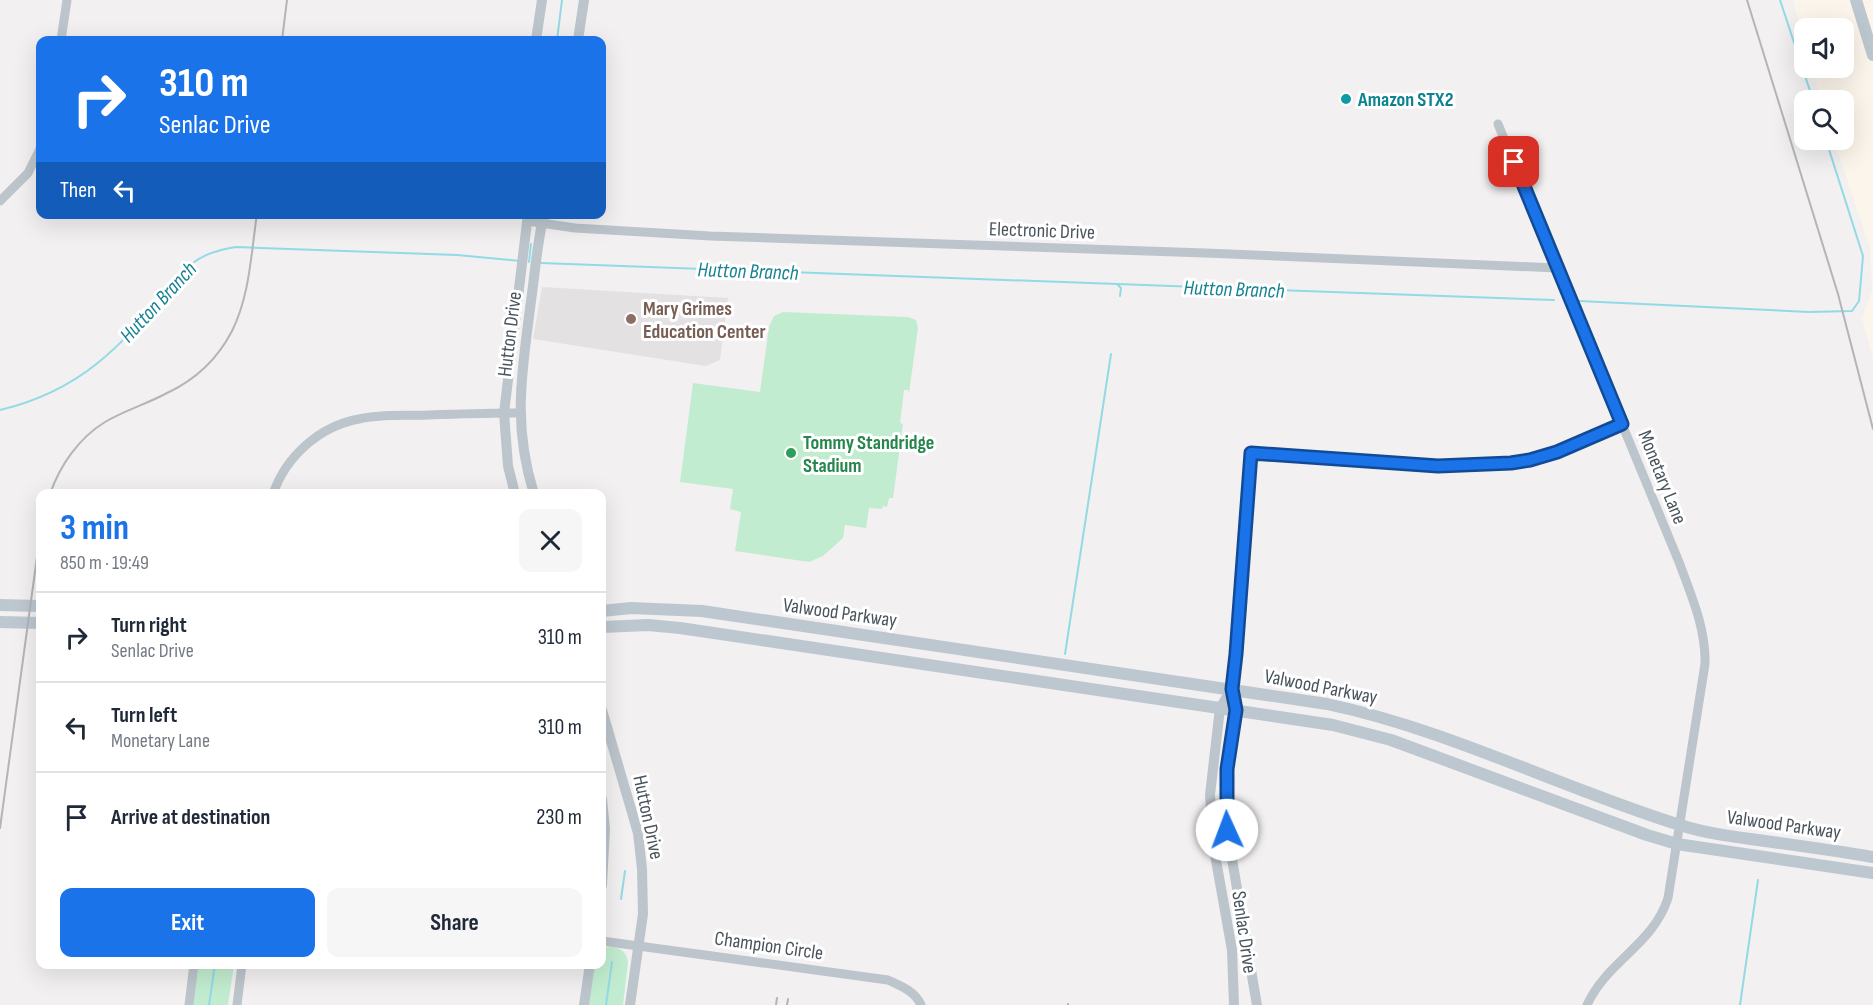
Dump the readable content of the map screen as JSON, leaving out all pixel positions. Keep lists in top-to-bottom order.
{
  "streets": {
    "main road": ["Valwood Parkway"],
    "street": [
      "Electronic Drive",
      "Hutton Drive",
      "Monetary Lane",
      "Senlac Drive",
      "Champion Circle"
    ]
  },
  "crossings": [
    ["Electronic Drive", "Monetary Lane"],
    ["Hutton Drive", "Champion Circle"],
    ["Monetary Lane", "Valwood Parkway"],
    ["Monetary Lane", "Senlac Drive"],
    ["Valwood Parkway", "Senlac Drive"]
  ],
  "water": ["Hutton Branch"],
  "places": ["Amazon STX2", "Mary Grimes Education Center", "Tommy Standridge Stadium"],
  "page": {
    "turn": ["310 m", "Senlac Drive"],
    "then": "Then",
    "heading": ["3 min", "850 m · 19:49"],
    "list": [
      {
        "name": "Turn right",
        "note": "Senlac Drive",
        "value": "310 m"
      },
      {
        "name": "Turn left",
        "note": "Monetary Lane",
        "value": "310 m"
      },
      {
        "name": "Arrive at destination",
        "value": "230 m"
      }
    ],
    "buttons": ["Exit", "Share"]
  }
}
